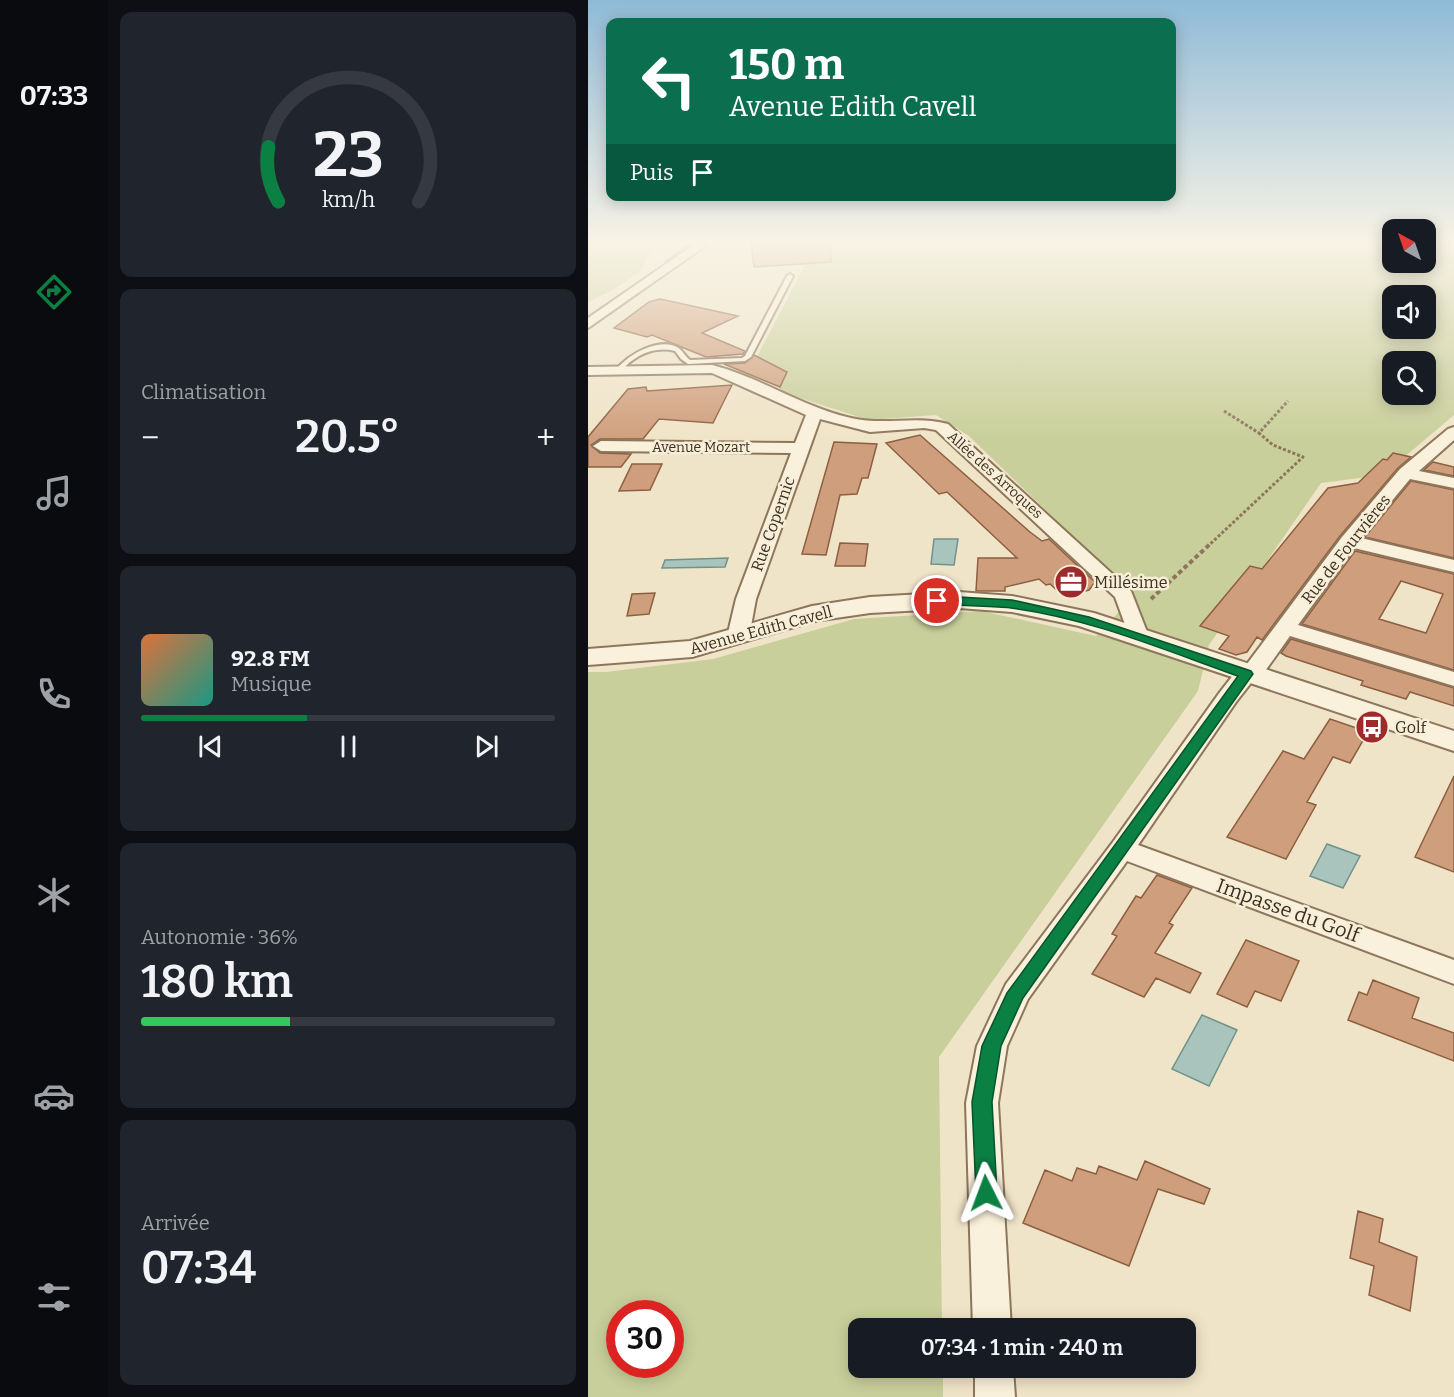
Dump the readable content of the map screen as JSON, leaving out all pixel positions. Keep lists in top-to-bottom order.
{
  "streets": {
    "street": [
      "Avenue Mozart",
      "Allée des Arroques",
      "Rue Copernic",
      "Rue de Fourvières",
      "Avenue Edith Cavell",
      "Impasse du Golf"
    ]
  },
  "crossings": [
    ["Avenue Mozart", "Rue Copernic"],
    ["Allée des Arroques", "Rue Copernic"],
    ["Allée des Arroques", "Avenue Edith Cavell"],
    ["Rue Copernic", "Avenue Edith Cavell"],
    ["Rue de Fourvières", "Avenue Edith Cavell"],
    ["Rue de Fourvières", "Impasse du Golf"]
  ],
  "places": {
    "office": ["Millésime"],
    "bus stop": ["Golf"]
  },
  "north": "top left",
  "page": {
    "tabs": "07:33",
    "turn": ["150 m", "Avenue Edith Cavell"],
    "then": "Puis",
    "tile": [
      "Climatisation",
      ["Autonomie · 36%", "180 km"],
      ["Arrivée", "07:34"]
    ],
    "heat": ["−", "20.5°", "+"],
    "song": ["92.8 FM", "Musique"],
    "limit": "30",
    "trip": "07:34 · 1 min · 240 m",
    "gauge": ["23", "km/h"]
  }
}
